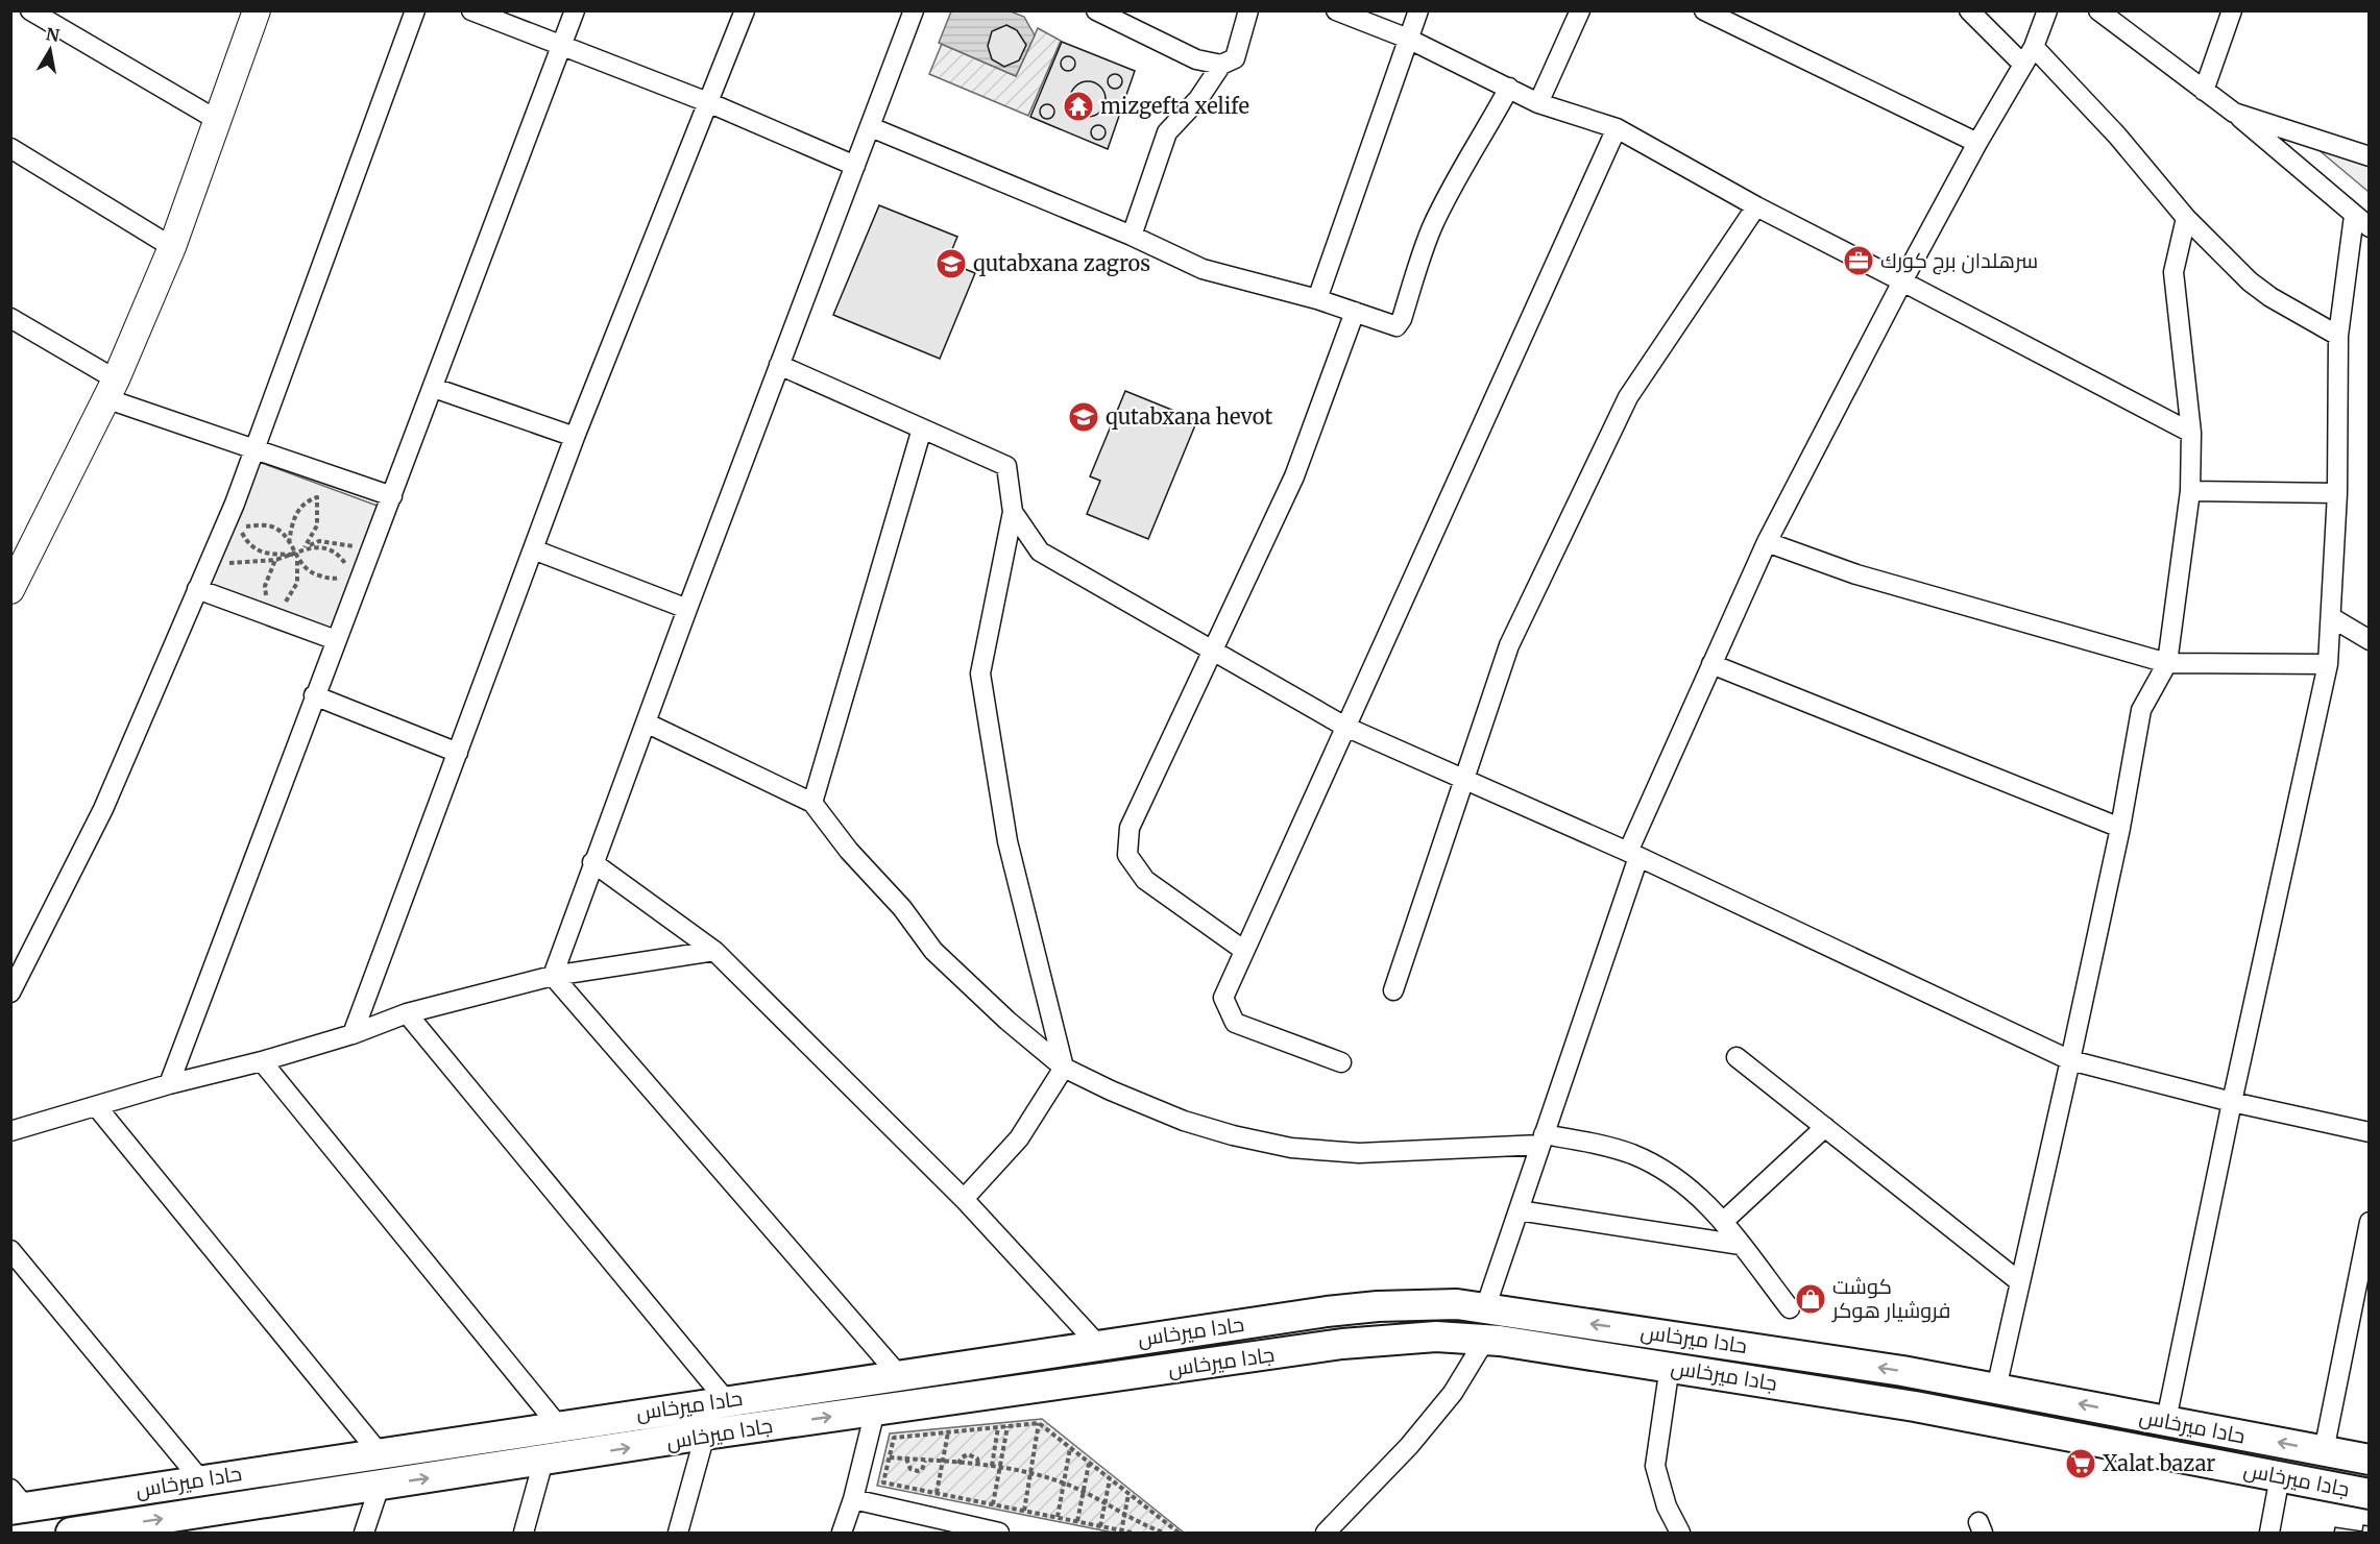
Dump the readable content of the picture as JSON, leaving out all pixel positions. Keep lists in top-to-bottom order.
{
  "streets": {
    "main road": ["حادا ميرخاس", "جادا ميرخاس"]
  },
  "one_way": ["حادا ميرخاس"],
  "places": {
    "temple": ["mizgefta xelife"],
    "office": ["سرهلدان برج كورك"],
    "school or university": ["qutabxana zagros", "qutabxana hevot"],
    "shop": ["كوشت فروشيار هوكر"],
    "supermarket": ["Xalat bazar"]
  },
  "north": "top"
}
